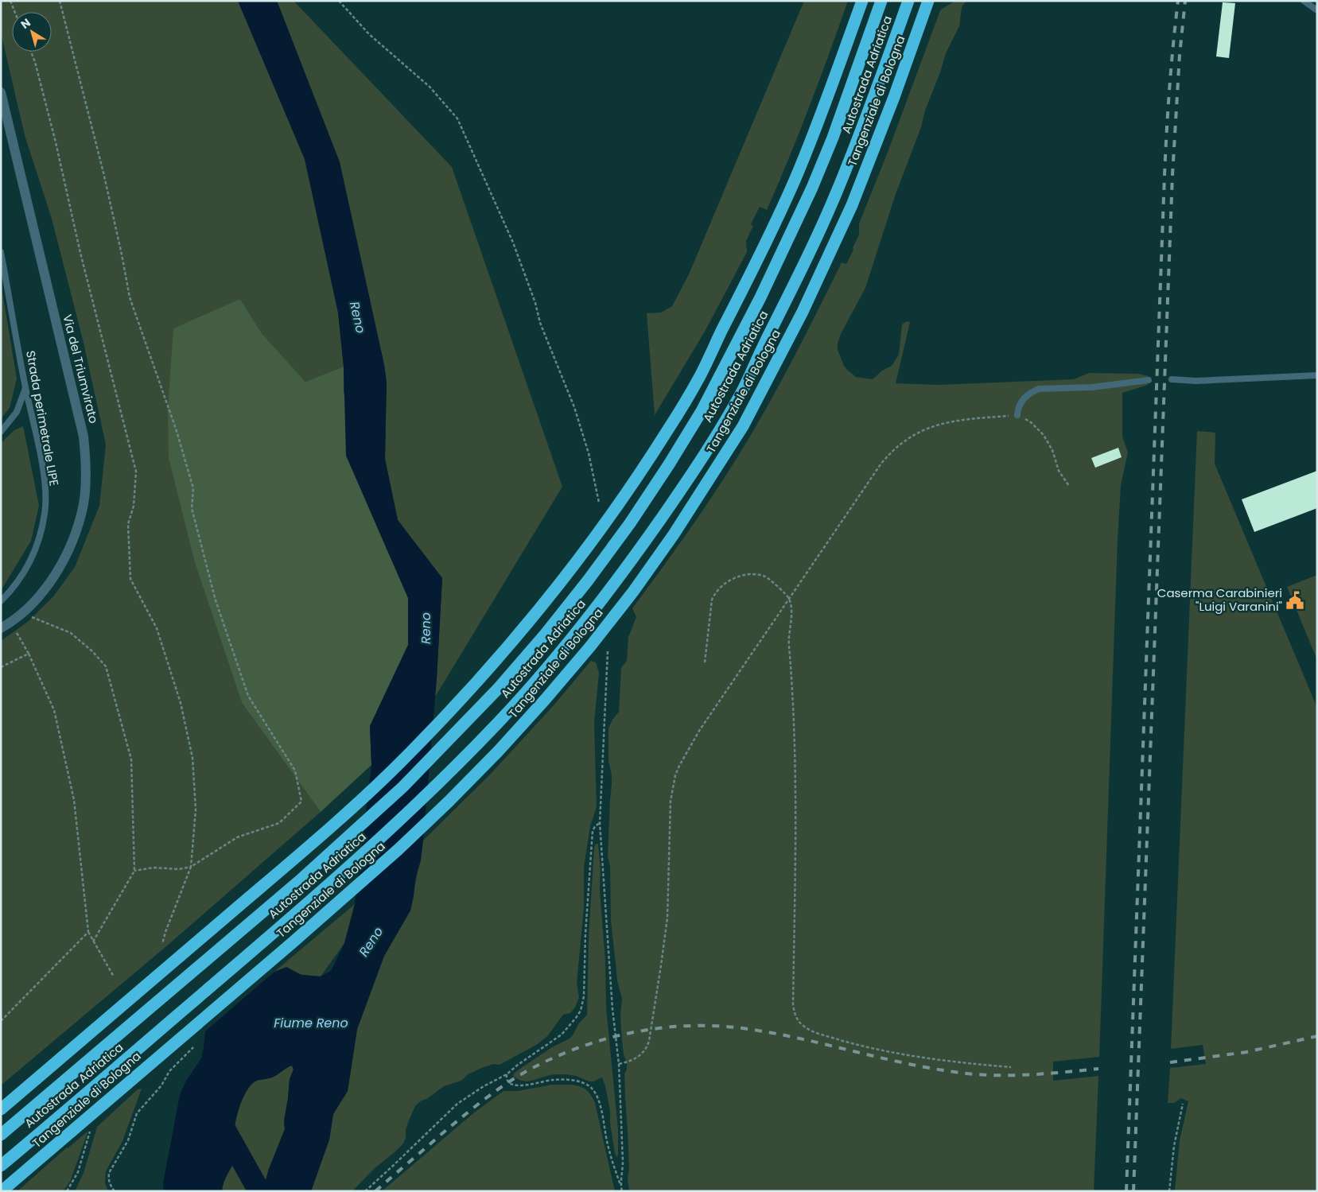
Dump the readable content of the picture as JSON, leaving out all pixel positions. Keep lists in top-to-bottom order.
{
  "streets": {
    "highway": ["Autostrada Adriatica", "Tangenziale di Bologna"],
    "street": ["Via del Triumvirato"],
    "lane": ["Strada perimetrale LIPE"]
  },
  "water": ["Reno", "Fiume Reno"],
  "places": {
    "public building": ["Caserma Carabinieri \"Luigi Varanini\""]
  },
  "north": "top left"
}
